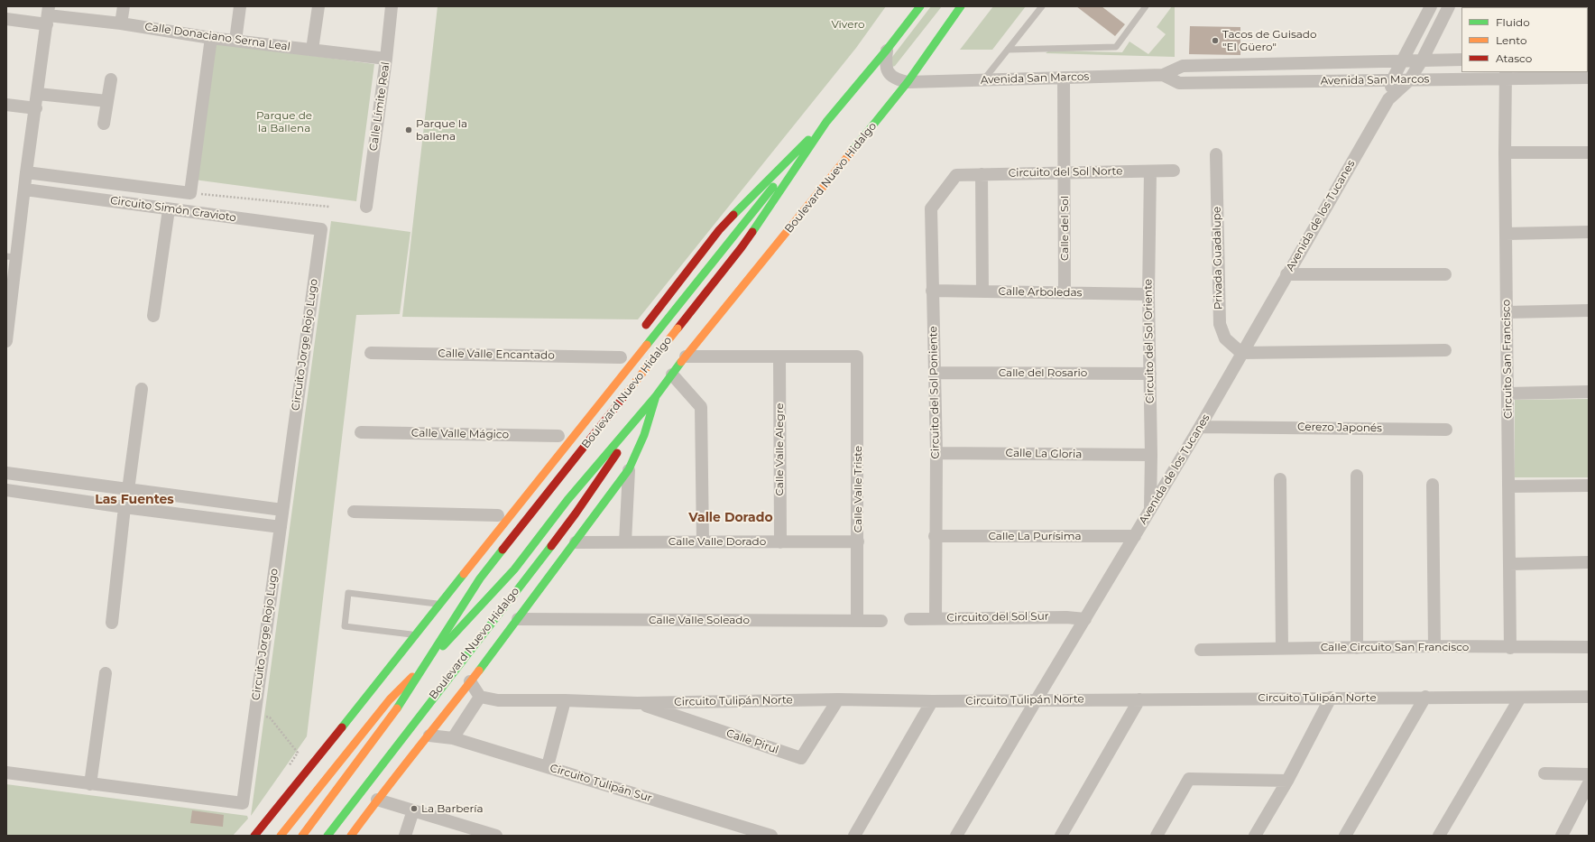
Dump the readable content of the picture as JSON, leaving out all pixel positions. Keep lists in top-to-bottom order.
{
  "streets": {
    "main road": ["Boulevard Nuevo Hidalgo"],
    "street": [
      "Calle Donaciano Serna Leal",
      "Avenida San Marcos",
      "Calle Límite Real",
      "Circuito del Sol Norte",
      "Circuito Simón Cravioto",
      "Avenida de los Tucanes",
      "Calle del Sol",
      "Privada Guadalupe",
      "Calle Arboledas",
      "Circuito del Sol Oriente",
      "Circuito Jorge Rojo Lugo",
      "Calle Valle Encantado",
      "Circuito San Francisco",
      "Calle del Rosario",
      "Circuito del Sol Poniente",
      "Cerezo Japonés",
      "Calle Valle Mágico",
      "Calle Valle Alegre",
      "Calle La Gloria",
      "Calle Valle Triste",
      "Calle La Purísima",
      "Calle Valle Dorado",
      "Circuito del Sol Sur",
      "Calle Valle Soleado",
      "Calle Circuito San Francisco",
      "Circuito Tulipán Norte",
      "Calle Pirul",
      "Circuito Tulipán Sur"
    ]
  },
  "crossings": [
    ["Calle Donaciano Serna Leal", "Calle Límite Real"],
    ["Avenida San Marcos", "Boulevard Nuevo Hidalgo"],
    ["Avenida San Marcos", "Avenida de los Tucanes"],
    ["Avenida San Marcos", "Calle del Sol"],
    ["Avenida San Marcos", "Circuito San Francisco"],
    ["Circuito del Sol Norte", "Calle del Sol"],
    ["Circuito del Sol Norte", "Circuito del Sol Oriente"],
    ["Circuito del Sol Norte", "Circuito del Sol Poniente"],
    ["Circuito Simón Cravioto", "Circuito Jorge Rojo Lugo"],
    ["Avenida de los Tucanes", "Privada Guadalupe"],
    ["Avenida de los Tucanes", "Circuito del Sol Oriente"],
    ["Avenida de los Tucanes", "Cerezo Japonés"],
    ["Avenida de los Tucanes", "Calle La Purísima"],
    ["Avenida de los Tucanes", "Circuito del Sol Sur"],
    ["Avenida de los Tucanes", "Circuito Tulipán Norte"],
    ["Calle del Sol", "Calle Arboledas"],
    ["Calle Arboledas", "Circuito del Sol Oriente"],
    ["Calle Arboledas", "Circuito del Sol Poniente"],
    ["Circuito del Sol Oriente", "Calle del Rosario"],
    ["Circuito del Sol Oriente", "Calle La Gloria"],
    ["Circuito San Francisco", "Calle Circuito San Francisco"],
    ["Calle del Rosario", "Circuito del Sol Poniente"],
    ["Circuito del Sol Poniente", "Calle La Gloria"],
    ["Circuito del Sol Poniente", "Calle La Purísima"],
    ["Circuito del Sol Poniente", "Circuito del Sol Sur"],
    ["Calle Valle Alegre", "Calle Valle Triste"],
    ["Calle Valle Alegre", "Calle Valle Dorado"],
    ["Calle Valle Triste", "Calle Valle Dorado"],
    ["Calle Valle Triste", "Calle Valle Soleado"],
    ["Circuito Tulipán Norte", "Calle Pirul"]
  ],
  "districts": ["Las Fuentes", "Valle Dorado"],
  "parks": ["Vivero", "Parque de la Ballena"],
  "places": ["Tacos de Guisado \"El Güero\"", "Parque la ballena", "La Barbería"],
  "legend": ["Fluido", "Lento", "Atasco"]
}
